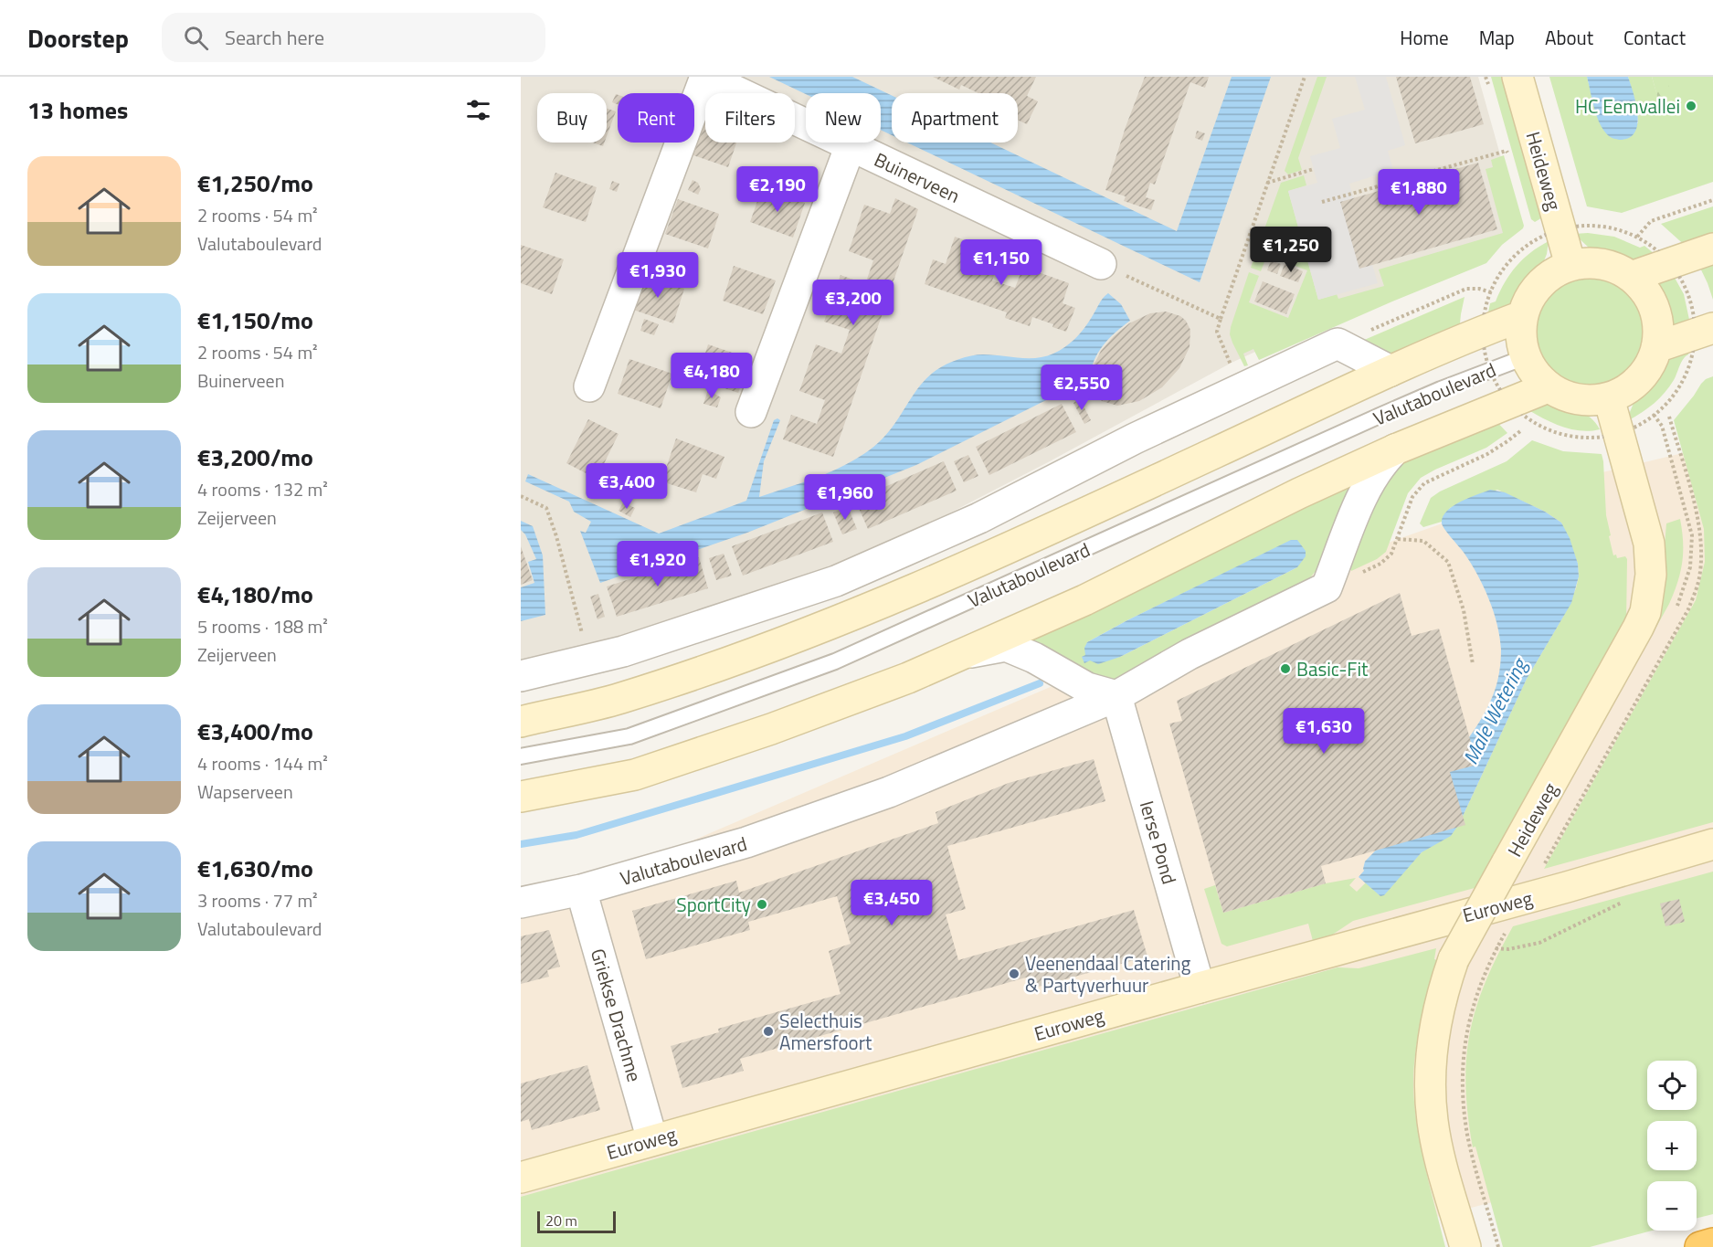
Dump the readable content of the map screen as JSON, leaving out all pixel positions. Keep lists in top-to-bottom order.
{
  "streets": {
    "main road": ["Heideweg", "Valutaboulevard", "Euroweg"],
    "street": ["Buinerveen", "Ierse Pond", "Griekse Drachme"]
  },
  "crossings": [
    ["Heideweg", "Valutaboulevard"],
    ["Valutaboulevard", "Ierse Pond"],
    ["Valutaboulevard", "Griekse Drachme"],
    ["Ierse Pond", "Euroweg"],
    ["Euroweg", "Griekse Drachme"]
  ],
  "water": ["Male Wetering"],
  "places": [
    "HC Eemvallei",
    "Basic-Fit",
    "SportCity",
    "Veenendaal Catering & Partyverhuur",
    "Selecthuis Amersfoort"
  ],
  "scale_bar": "20 m",
  "page": {
    "header": "Doorstep",
    "search": "Search here",
    "nav": [
      "Home",
      "Map",
      "About",
      "Contact"
    ],
    "heading": "13 homes",
    "chip": [
      "Buy",
      "Rent",
      "Filters",
      "New",
      "Apartment"
    ],
    "list": [
      {
        "name": "€1,250/mo",
        "note": "2 rooms · 54 m² · Valutaboulevard"
      },
      {
        "name": "€1,150/mo",
        "note": "2 rooms · 54 m² · Buinerveen"
      },
      {
        "name": "€3,200/mo",
        "note": "4 rooms · 132 m² · Zeijerveen"
      },
      {
        "name": "€4,180/mo",
        "note": "5 rooms · 188 m² · Zeijerveen"
      },
      {
        "name": "€3,400/mo",
        "note": "4 rooms · 144 m² · Wapserveen"
      },
      {
        "name": "€1,630/mo",
        "note": "3 rooms · 77 m² · Valutaboulevard"
      }
    ],
    "price": [
      "€2,190",
      "€1,880",
      "€1,250",
      "€1,150",
      "€1,930",
      "€3,200",
      "€4,180",
      "€2,550",
      "€3,400",
      "€1,960",
      "€1,920",
      "€1,630",
      "€3,450"
    ],
    "map_buttons": ["+", "−"],
    "scale": "20 m"
  }
}
